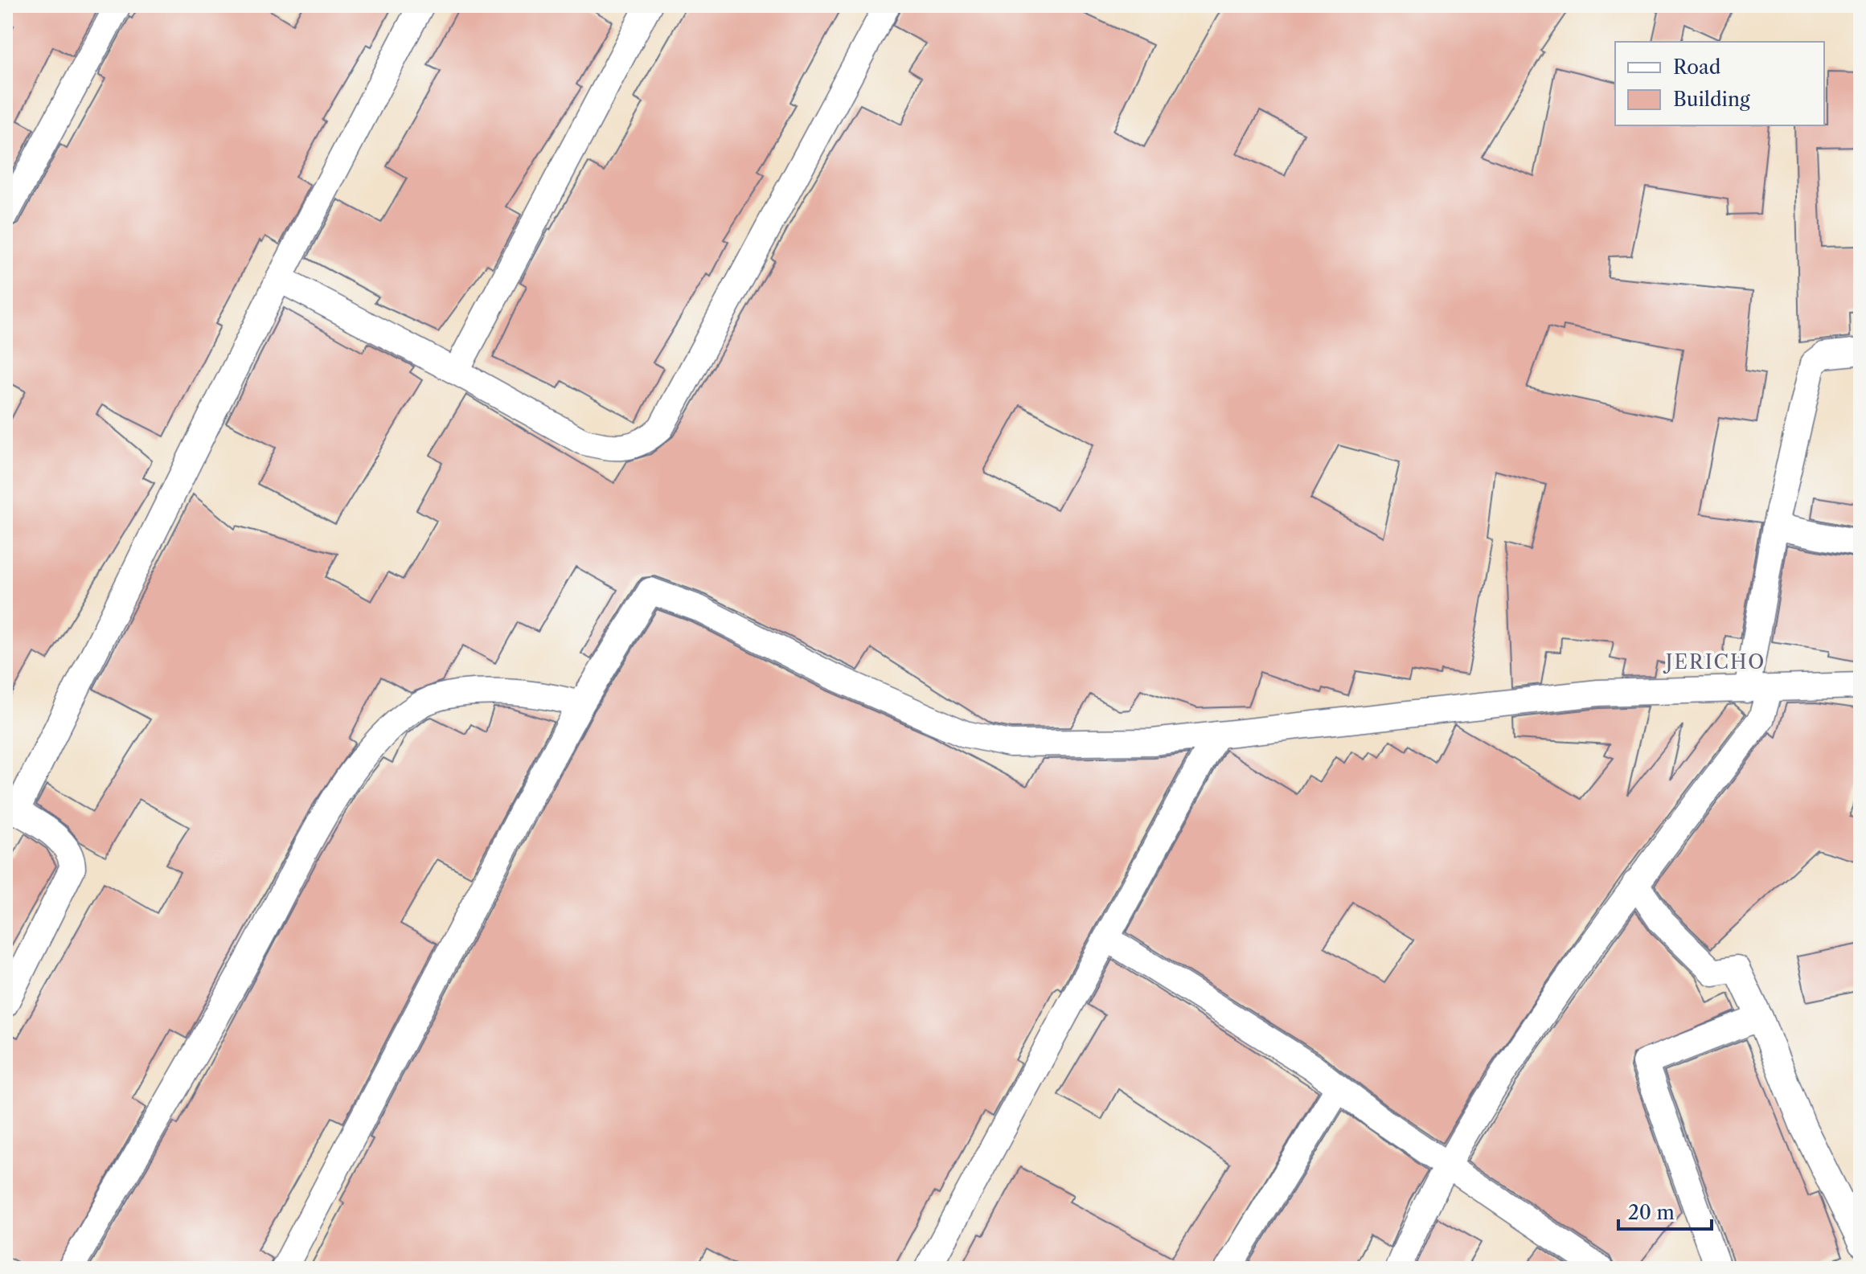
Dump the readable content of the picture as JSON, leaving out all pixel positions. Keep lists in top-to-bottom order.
{
  "districts": ["JERICHO"],
  "legend": ["Road", "Building"],
  "scale_bar": "20 m"
}
